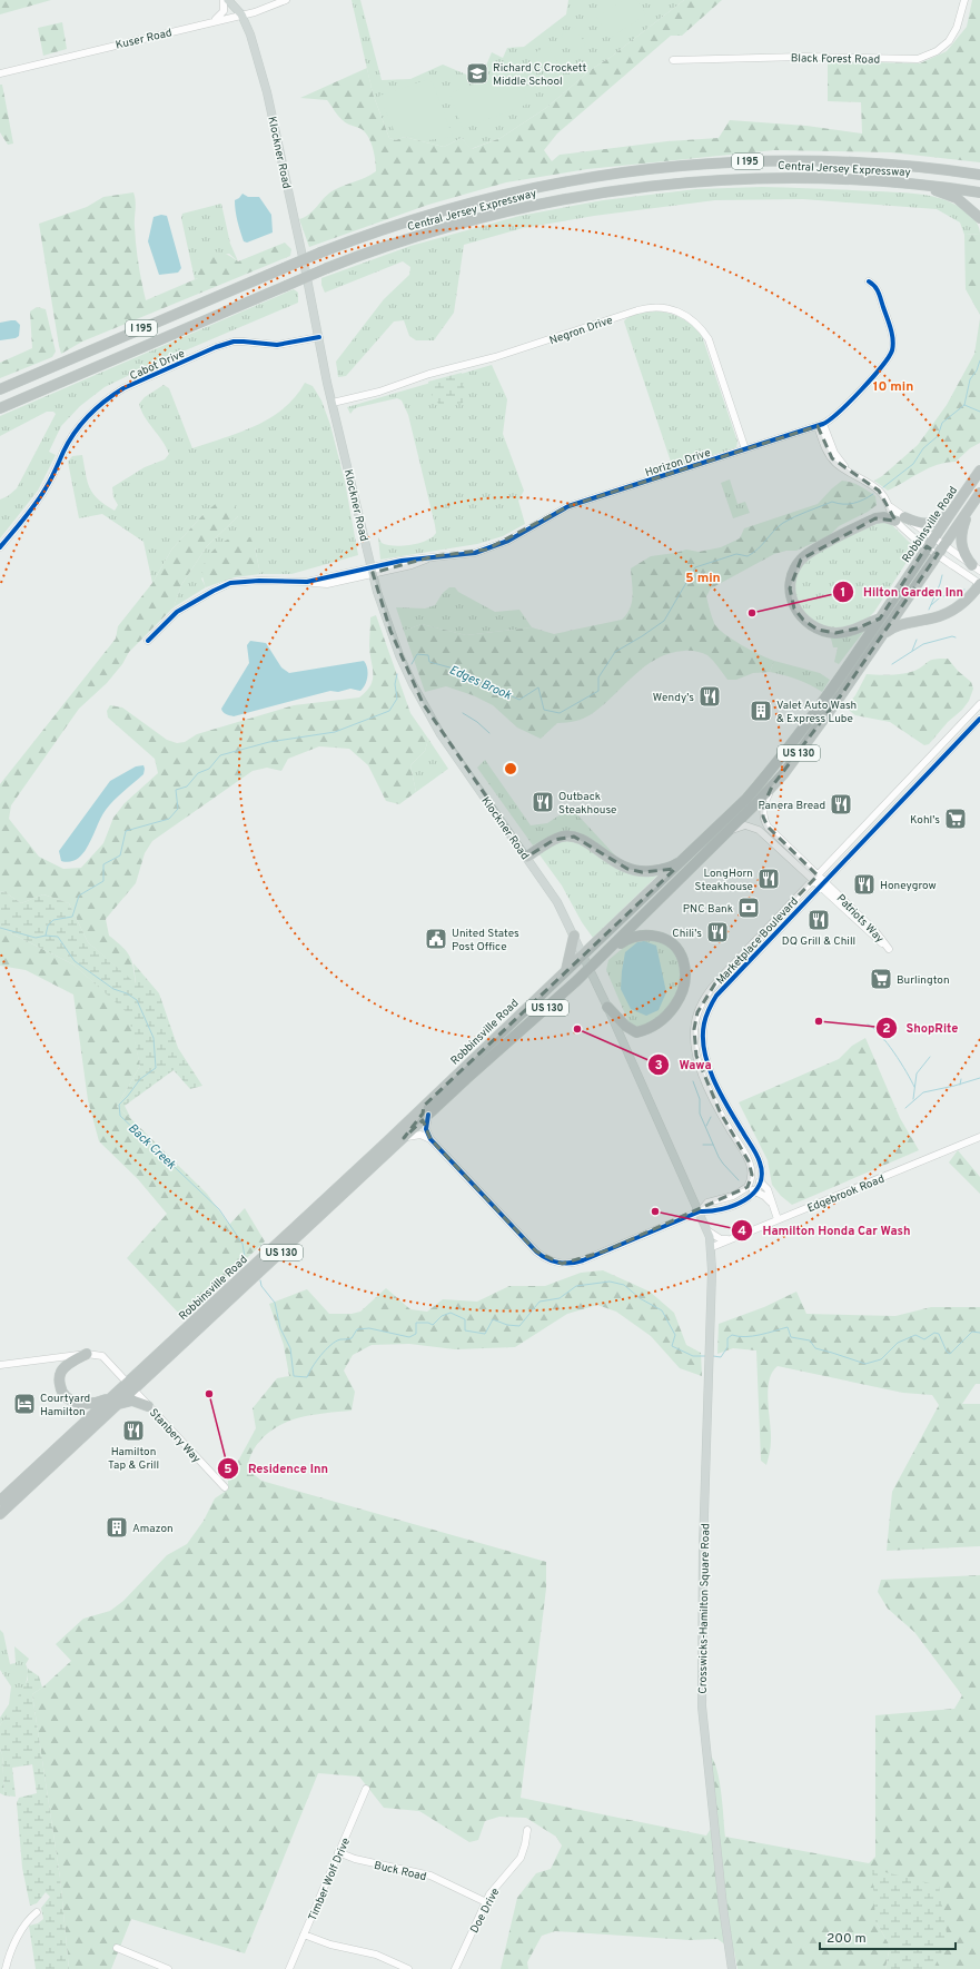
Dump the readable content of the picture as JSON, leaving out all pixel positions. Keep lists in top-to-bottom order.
{
  "streets": {
    "highway": [
      "I 195",
      "Central Jersey Expressway",
      "Robbinsville Road",
      "US 130"
    ],
    "main road": ["Klockner Road", "Crosswicks-Hamilton Square Road"],
    "street": [
      "Kuser Road",
      "Black Forest Road",
      "Negron Drive",
      "Cabot Drive",
      "Horizon Drive",
      "Patriots Way",
      "Marketplace Boulevard",
      "Edgebrook Road",
      "Stanbery Way",
      "Buck Road",
      "Timber Wolf Drive",
      "Doe Drive"
    ]
  },
  "crossings": [
    ["Kuser Road", "Klockner Road"],
    ["Klockner Road", "Negron Drive"],
    ["Klockner Road", "Cabot Drive"],
    ["Klockner Road", "Horizon Drive"],
    ["Klockner Road", "Robbinsville Road"],
    ["Negron Drive", "Horizon Drive"],
    ["Robbinsville Road", "Patriots Way"],
    ["Robbinsville Road", "Stanbery Way"],
    ["Patriots Way", "Marketplace Boulevard"],
    ["Edgebrook Road", "Crosswicks-Hamilton Square Road"],
    ["Buck Road", "Timber Wolf Drive"],
    ["Buck Road", "Doe Drive"]
  ],
  "water": ["Edges Brook", "Back Creek"],
  "places": {
    "school or university": ["Richard C Crockett Middle School"],
    "other": [
      "Hilton Garden Inn",
      "ShopRite",
      "Wawa",
      "Hamilton Honda Car Wash",
      "Residence Inn"
    ],
    "restaurant": [
      "Wendy's",
      "Outback Steakhouse",
      "Panera Bread",
      "LongHorn Steakhouse",
      "Honeygrow",
      "DQ Grill & Chill",
      "Chili's",
      "Hamilton Tap & Grill"
    ],
    "building": ["Valet Auto Wash & Express Lube", "Amazon"],
    "supermarket": ["Kohl's", "Burlington"],
    "bank": ["PNC Bank"],
    "public building": ["United States Post Office"],
    "hotel": ["Courtyard Hamilton"]
  },
  "scale_bar": "200 m",
  "rings": ["10 min", "5 min"]
}
